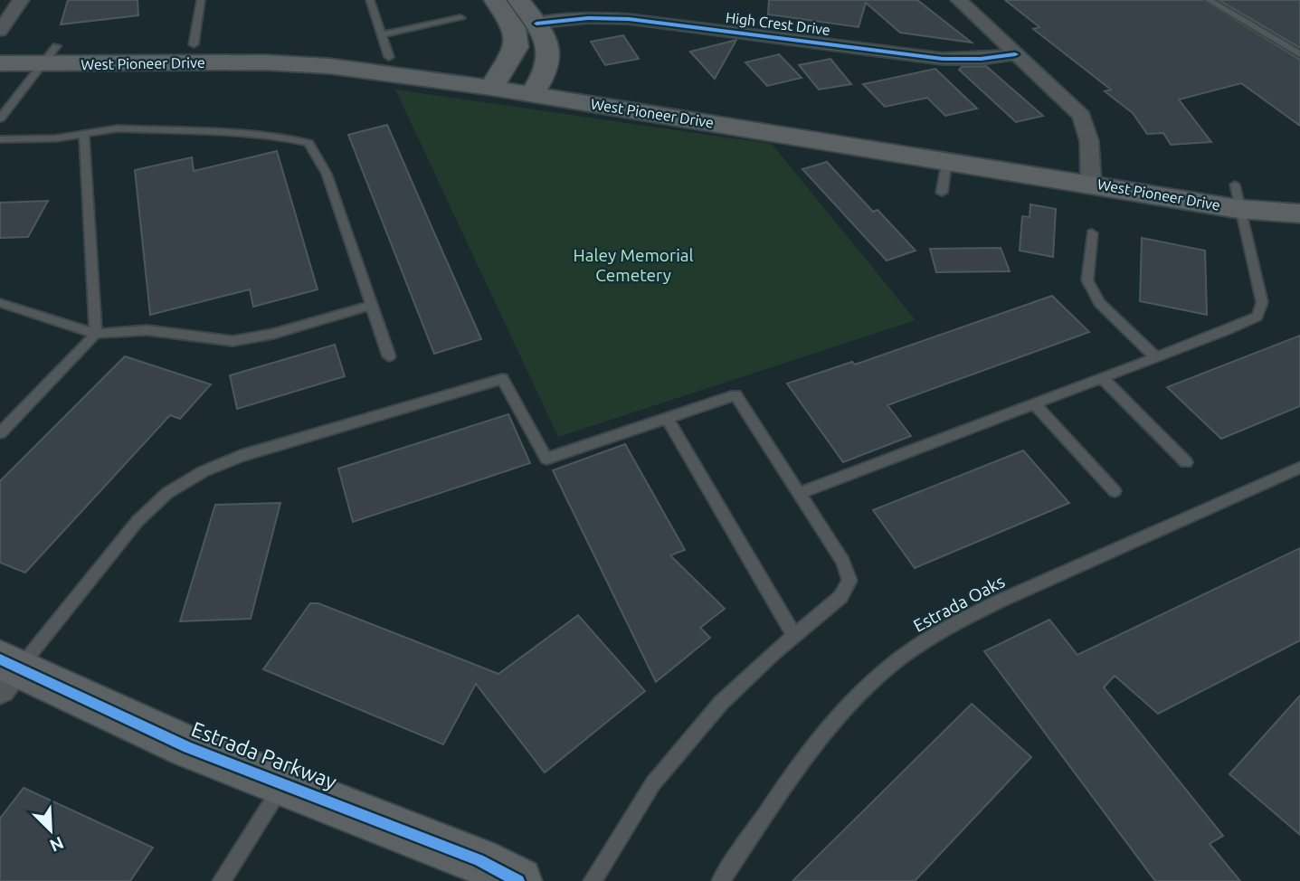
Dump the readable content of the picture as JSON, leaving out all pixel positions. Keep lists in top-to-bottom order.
{
  "streets": {
    "main road": ["West Pioneer Drive", "Estrada Parkway"],
    "street": ["High Crest Drive"],
    "lane": ["Estrada Oaks"]
  },
  "parks": ["Haley Memorial Cemetery"],
  "north": "bottom right"
}
